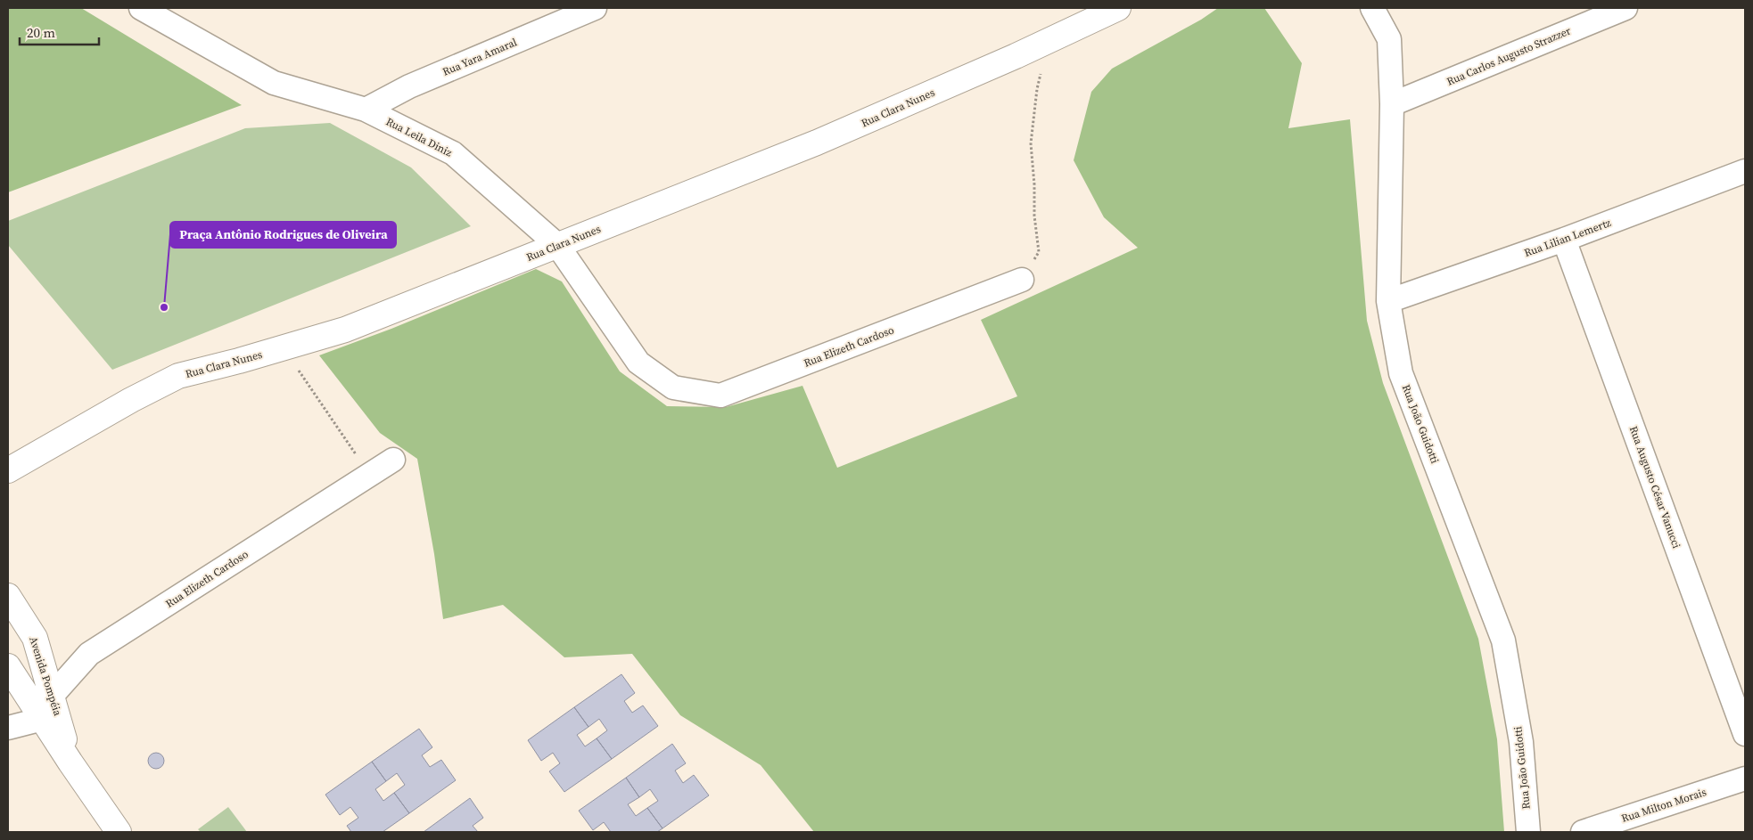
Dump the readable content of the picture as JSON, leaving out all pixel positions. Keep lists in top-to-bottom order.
{
  "streets": {
    "street": [
      "Rua Carlos Augusto Strazzer",
      "Rua Yara Amaral",
      "Rua Clara Nunes",
      "Rua Leila Diniz",
      "Rua Lilian Lemertz",
      "Rua Elizeth Cardoso",
      "Rua João Guidotti",
      "Rua Augusto César Vanucci",
      "Avenida Pompéia",
      "Rua Milton Morais"
    ]
  },
  "crossings": [
    ["Rua Carlos Augusto Strazzer", "Rua João Guidotti"],
    ["Rua Yara Amaral", "Rua Leila Diniz"],
    ["Rua Clara Nunes", "Rua Leila Diniz"],
    ["Rua Leila Diniz", "Rua Elizeth Cardoso"],
    ["Rua Lilian Lemertz", "Rua João Guidotti"],
    ["Rua Lilian Lemertz", "Rua Augusto César Vanucci"],
    ["Rua Elizeth Cardoso", "Avenida Pompéia"]
  ],
  "places": ["Praça Antônio Rodrigues de Oliveira"],
  "scale_bar": "20 m"
}
